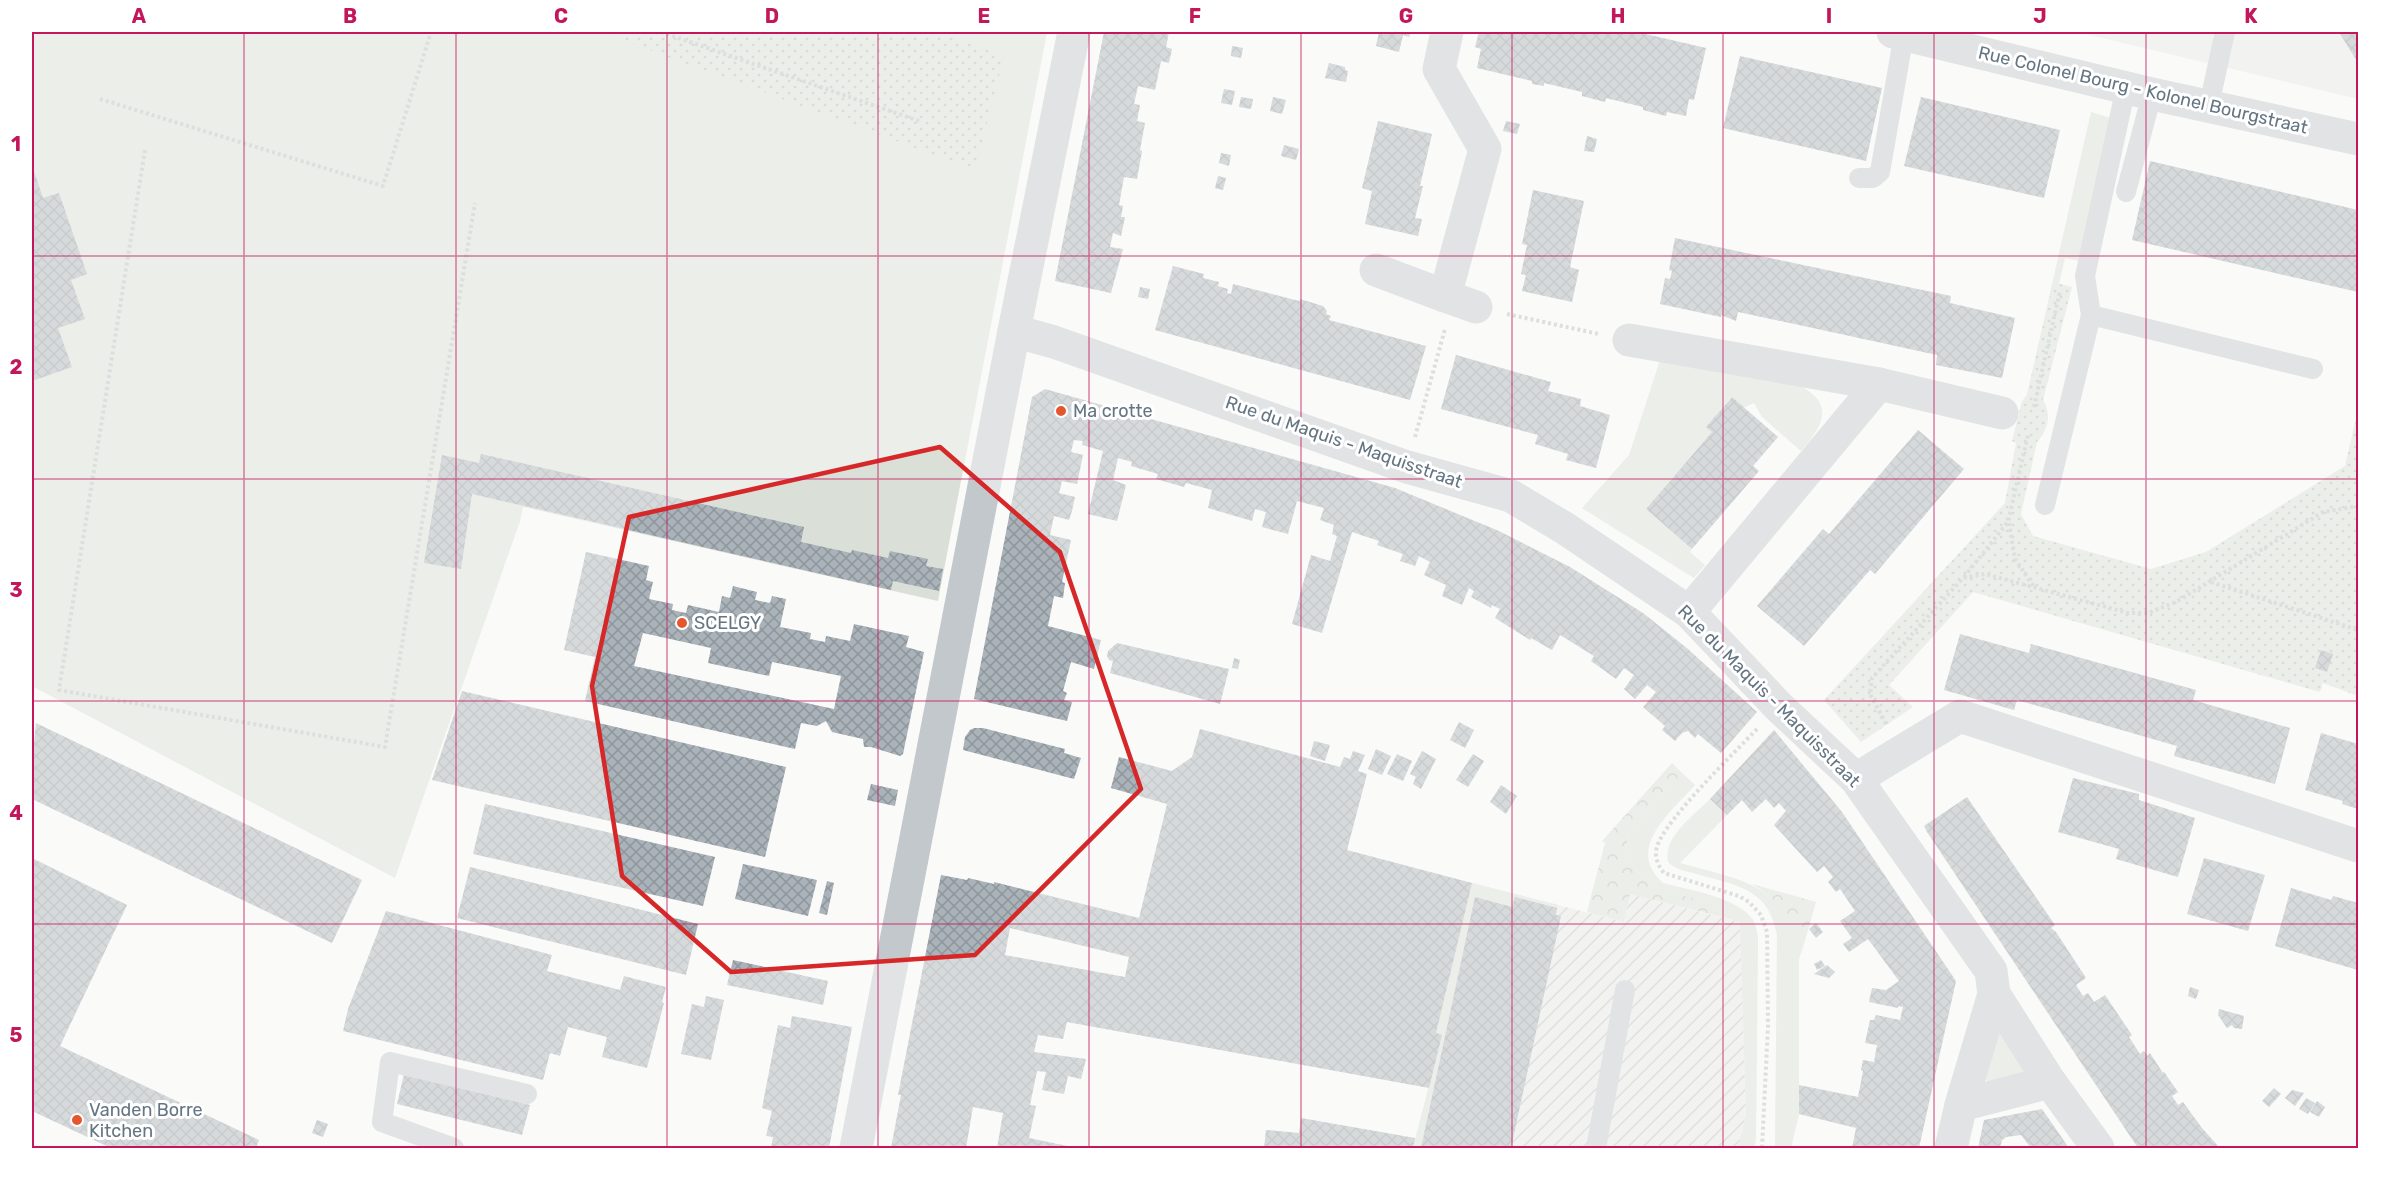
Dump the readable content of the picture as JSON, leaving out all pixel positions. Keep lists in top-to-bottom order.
{
  "streets": {
    "street": ["Rue Colonel Bourg - Kolonel Bourgstraat", "Rue du Maquis - Maquisstraat"]
  },
  "places": ["Ma crotte", "SCELGY", "Vanden Borre Kitchen"],
  "grid": {
    "columns": [
      "A",
      "B",
      "C",
      "D",
      "E",
      "F",
      "G",
      "H",
      "I",
      "J",
      "K"
    ],
    "rows": [
      "1",
      "2",
      "3",
      "4",
      "5"
    ]
  }
}
